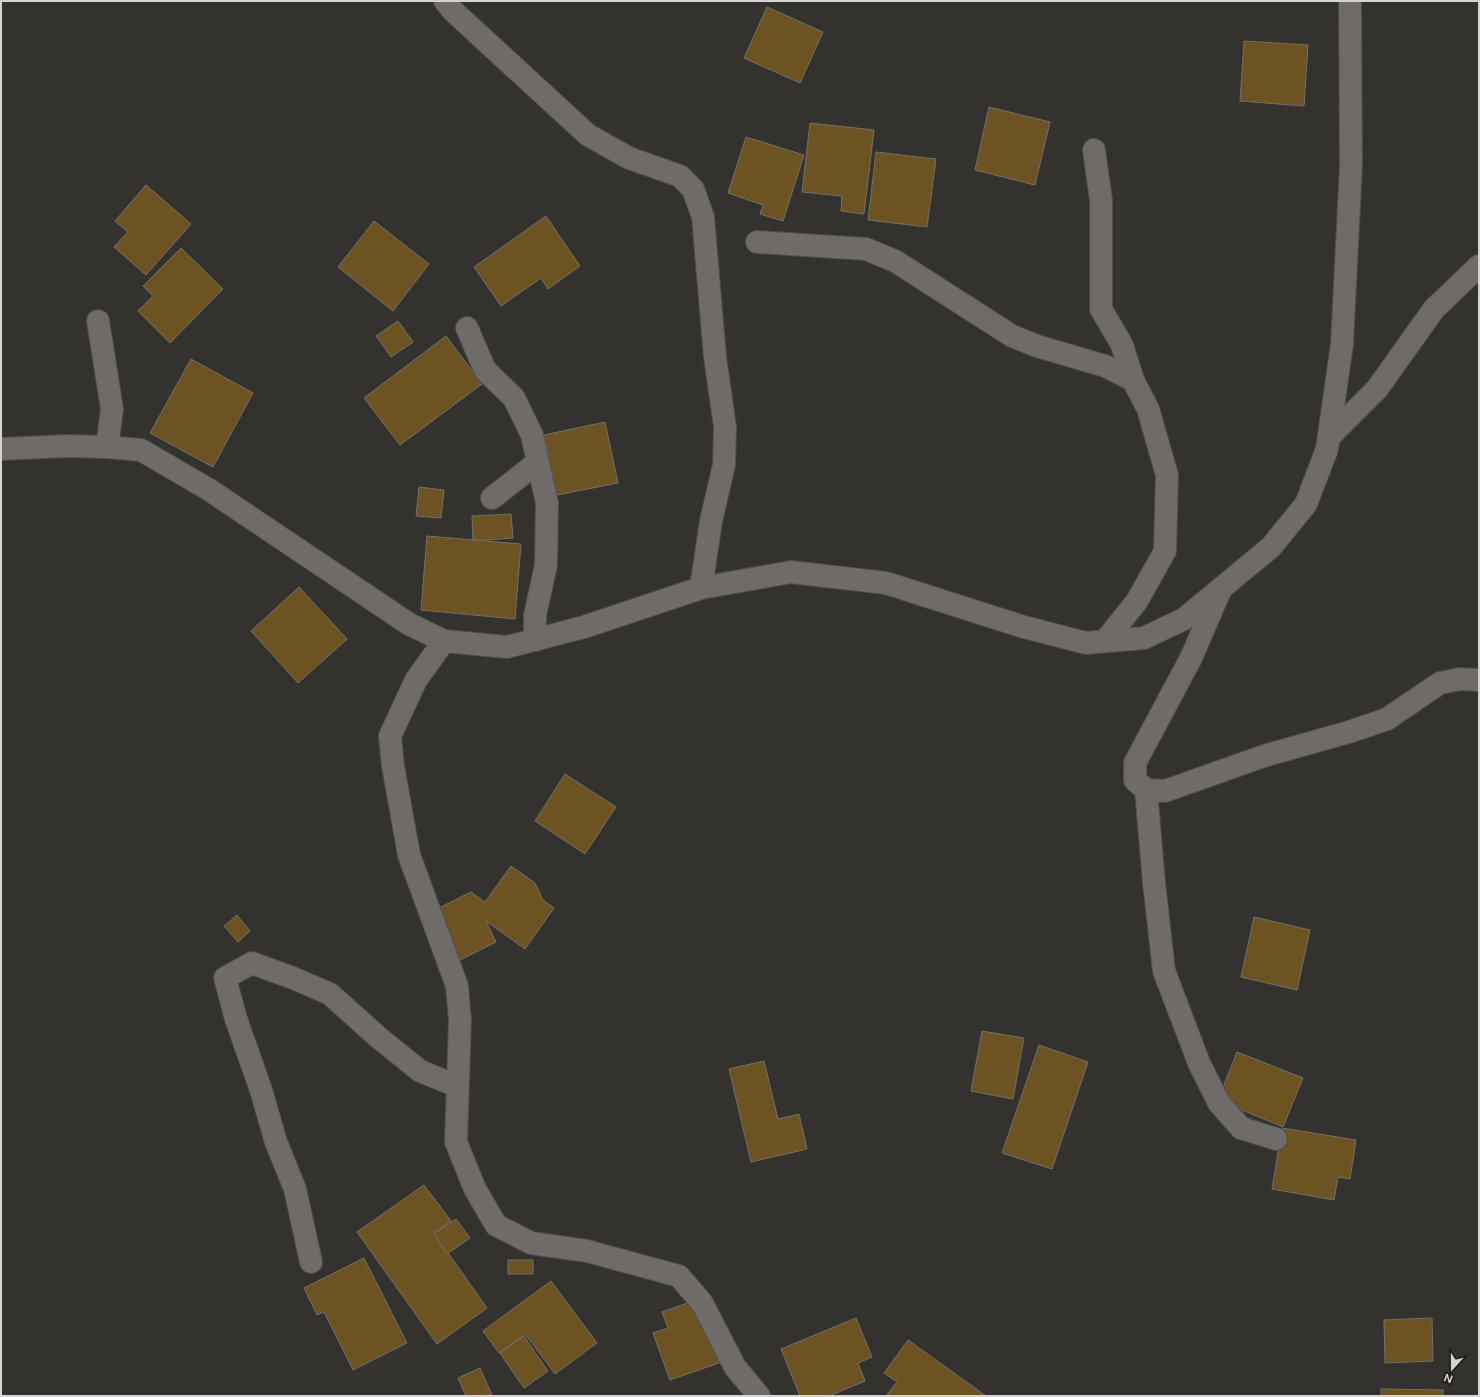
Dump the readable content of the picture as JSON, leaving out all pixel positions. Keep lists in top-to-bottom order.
{
  "north": "bottom"
}
